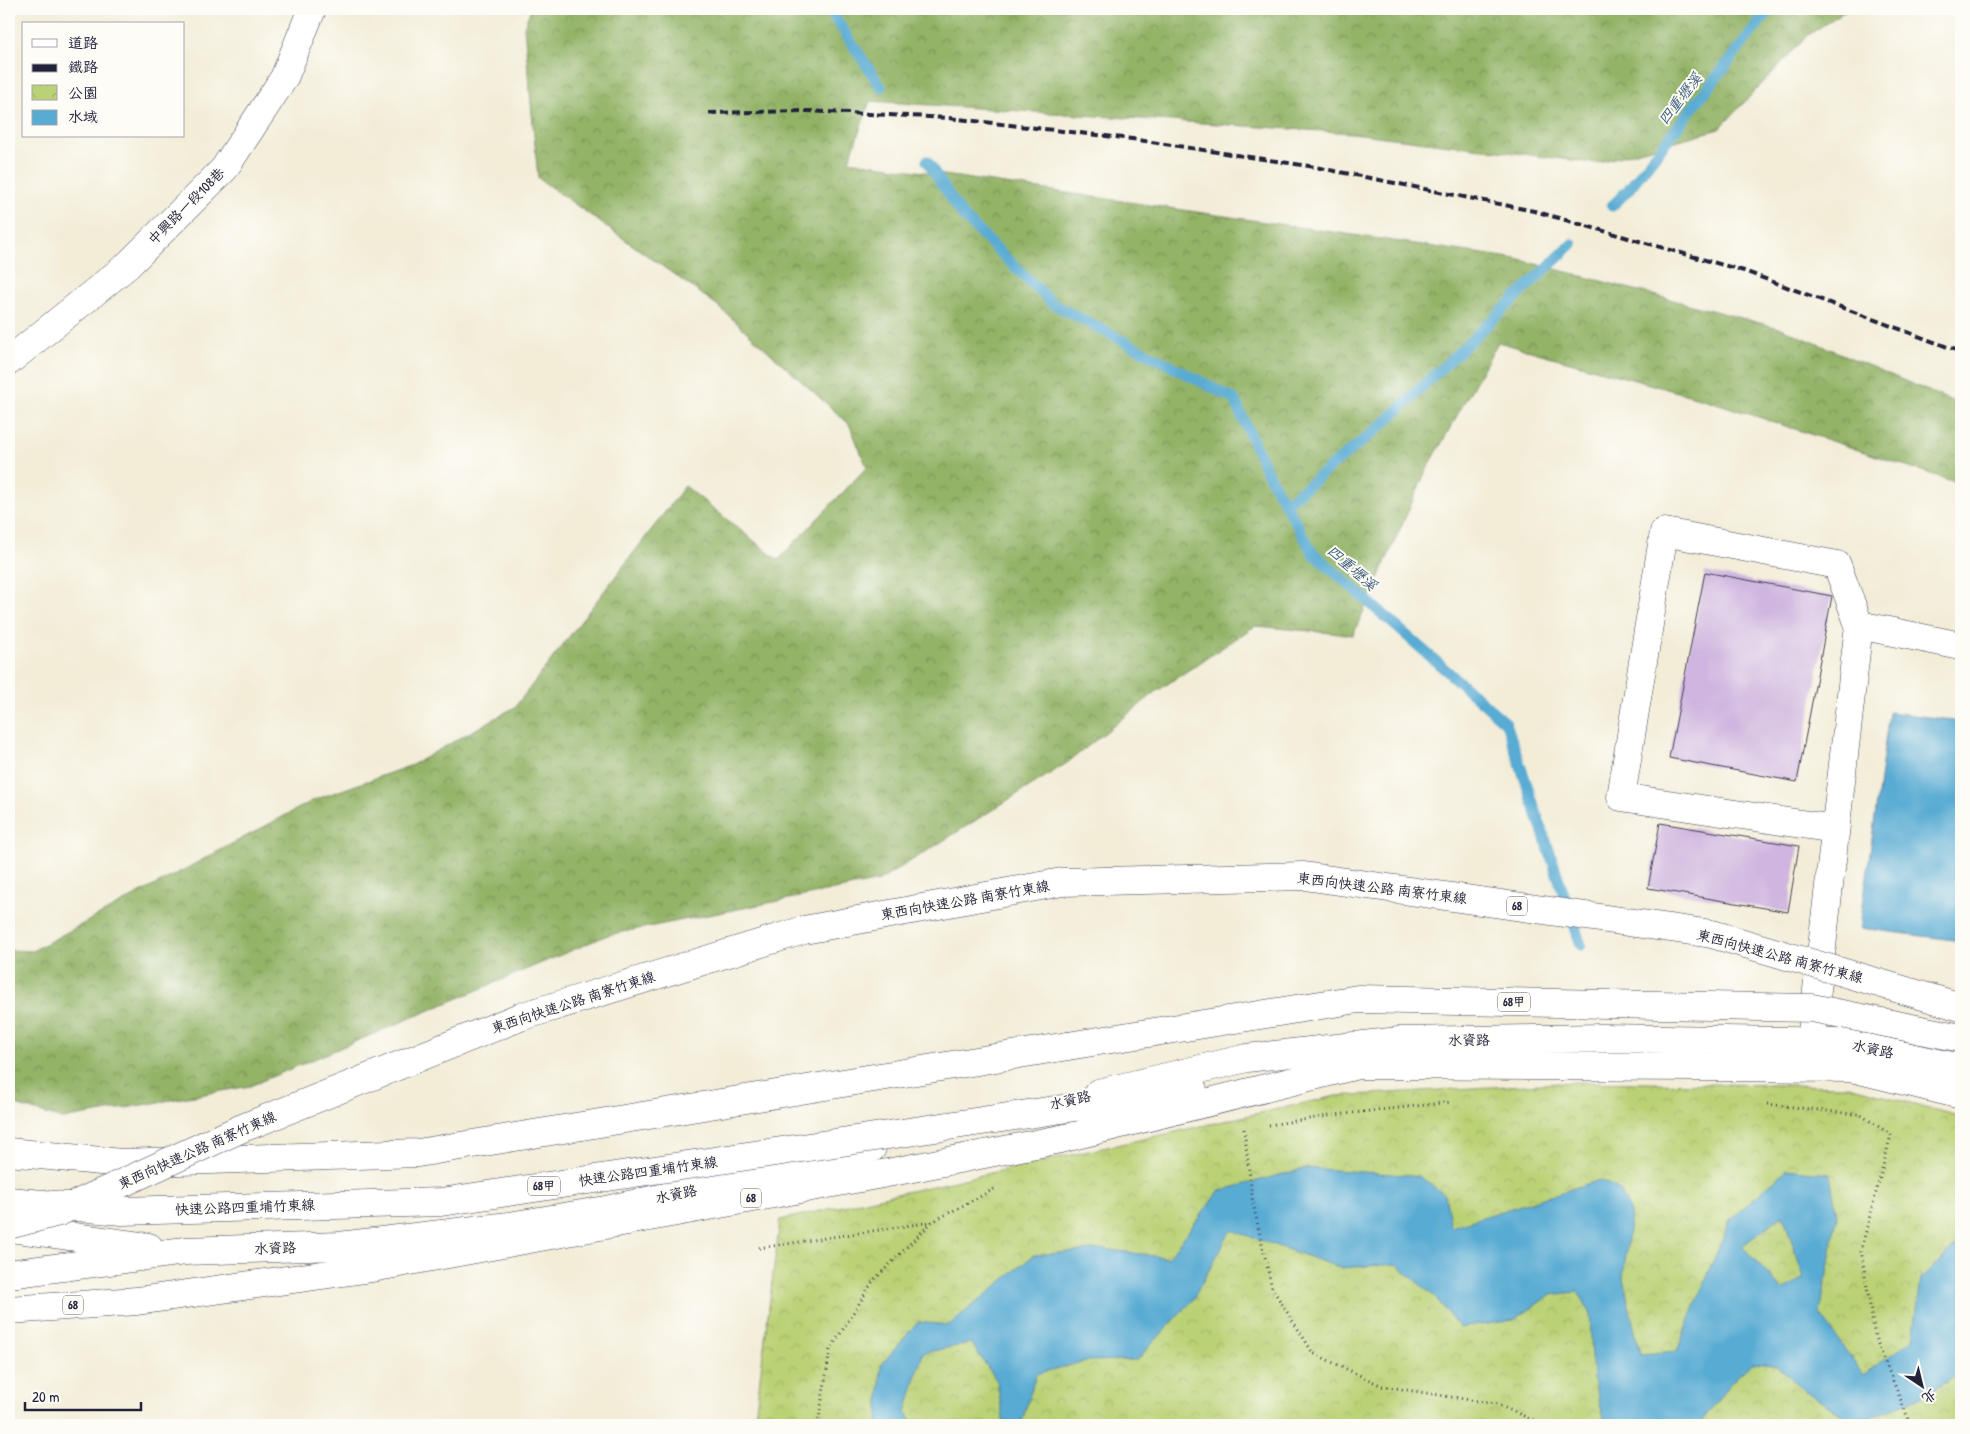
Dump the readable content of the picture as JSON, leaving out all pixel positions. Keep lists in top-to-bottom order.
{
  "streets": {
    "main road": [
      "中興路一段108巷",
      "東西向快速公路 南寮竹東線",
      "68",
      "68甲",
      "水資路",
      "快速公路四重埔竹東線"
    ]
  },
  "crossings": [
    ["東西向快速公路 南寮竹東線", "水資路"],
    ["68", "快速公路四重埔竹東線"]
  ],
  "water": ["四重壢溪"],
  "legend": [
    "道路",
    "鐵路",
    "公園",
    "水域"
  ],
  "scale_bar": "20 m",
  "north": "bottom right"
}
